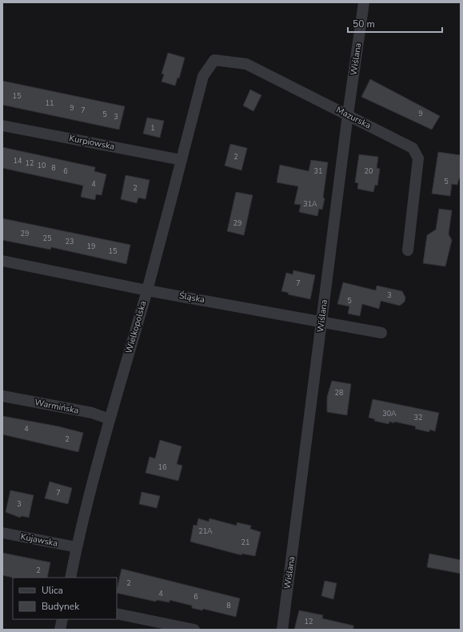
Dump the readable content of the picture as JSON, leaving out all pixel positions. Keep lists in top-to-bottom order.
{
  "streets": {
    "street": [
      "Wiślana",
      "Mazurska",
      "Kurpiowska",
      "Śląska",
      "Wielkopolska",
      "Warmińska",
      "Kujawska"
    ]
  },
  "crossings": [
    ["Wiślana", "Mazurska"],
    ["Wiślana", "Śląska"],
    ["Mazurska", "Wielkopolska"],
    ["Kurpiowska", "Wielkopolska"],
    ["Śląska", "Wielkopolska"],
    ["Wielkopolska", "Warmińska"],
    ["Wielkopolska", "Kujawska"]
  ],
  "house_numbers": [
    "15",
    "11",
    "9",
    "7",
    "9",
    "5",
    "3",
    "1",
    "2",
    "14",
    "12",
    "10",
    "8",
    "6",
    "31",
    "20",
    "5",
    "4",
    "2",
    "31A",
    "29",
    "29",
    "25",
    "23",
    "19",
    "15",
    "7",
    "3",
    "5",
    "28",
    "30A",
    "32",
    "4",
    "2",
    "16",
    "7",
    "3",
    "21A",
    "21",
    "2",
    "2",
    "4",
    "6",
    "8",
    "12"
  ],
  "legend": ["Ulica", "Budynek"],
  "scale_bar": "50 m"
}
